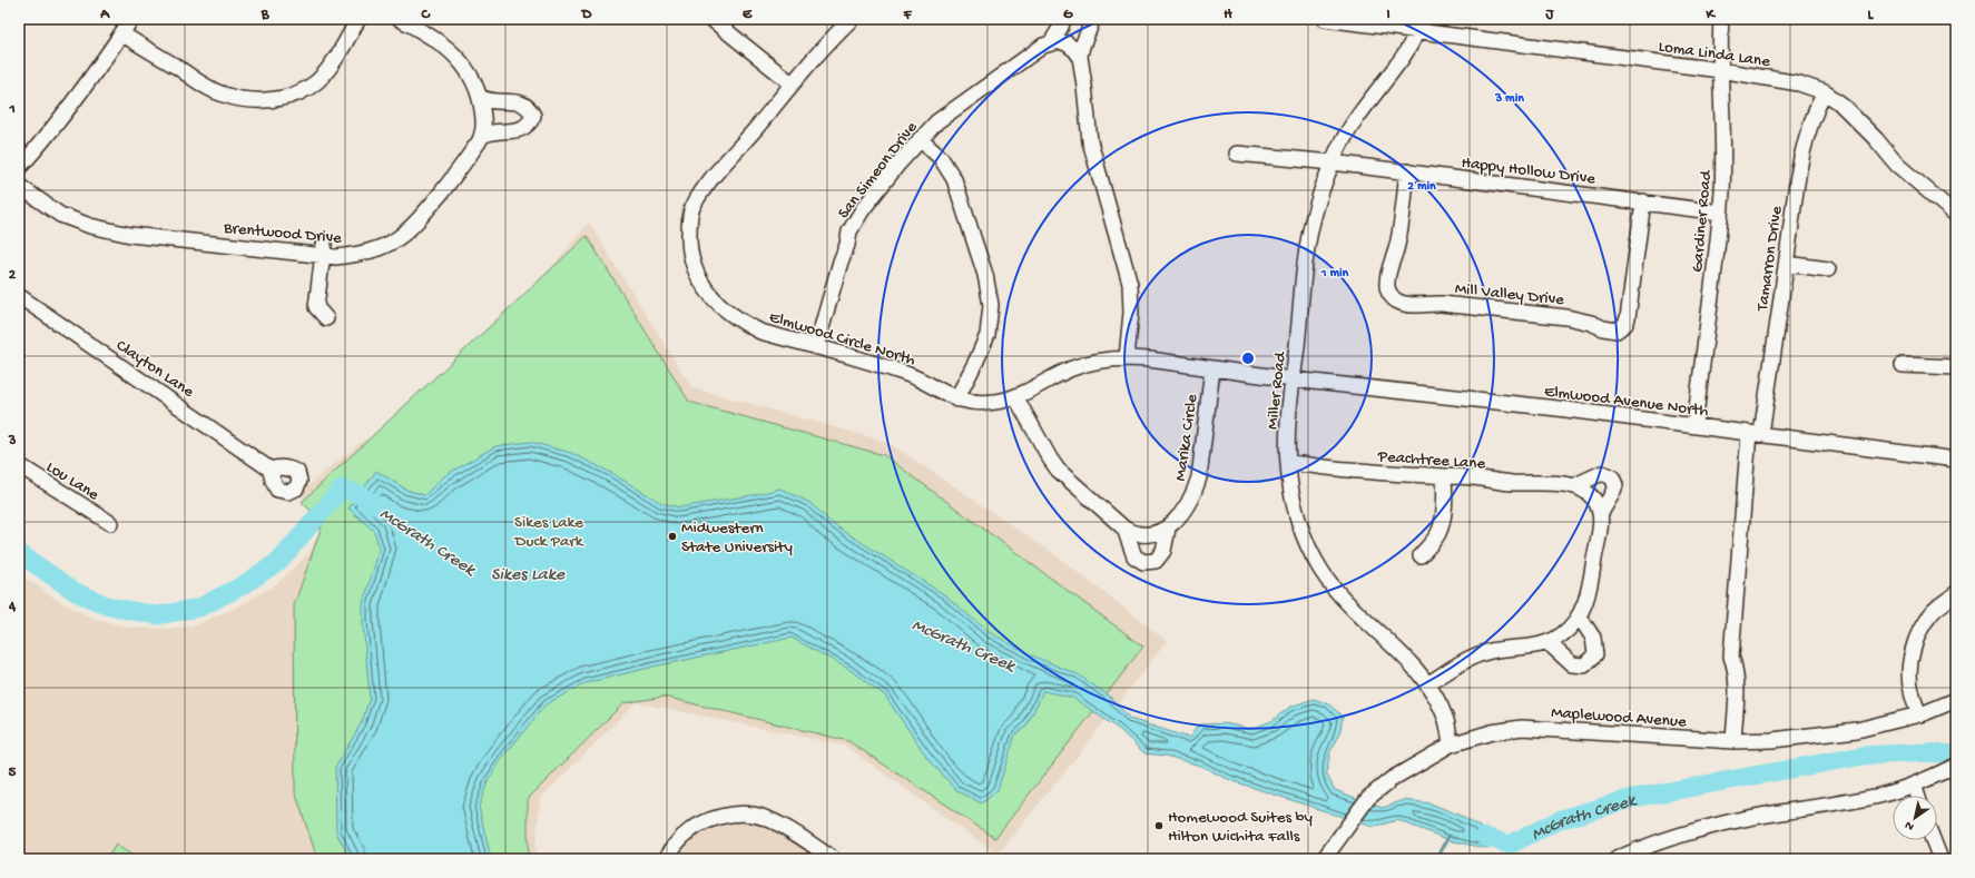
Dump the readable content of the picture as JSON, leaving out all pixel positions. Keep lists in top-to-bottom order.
{
  "streets": {
    "street": [
      "Loma Linda Lane",
      "San Simeon Drive",
      "Happy Hollow Drive",
      "Gardiner Road",
      "Brentwood Drive",
      "Tamarron Drive",
      "Mill Valley Drive",
      "Elmwood Circle North",
      "Clayton Lane",
      "Miller Road",
      "Elmwood Avenue North",
      "Marika Circle",
      "Peachtree Lane",
      "Lou Lane",
      "Maplewood Avenue"
    ]
  },
  "crossings": [
    ["Loma Linda Lane", "Gardiner Road"],
    ["Loma Linda Lane", "Tamarron Drive"],
    ["Loma Linda Lane", "Miller Road"],
    ["San Simeon Drive", "Elmwood Circle North"],
    ["Happy Hollow Drive", "Gardiner Road"],
    ["Happy Hollow Drive", "Mill Valley Drive"],
    ["Happy Hollow Drive", "Miller Road"],
    ["Gardiner Road", "Elmwood Avenue North"],
    ["Tamarron Drive", "Elmwood Avenue North"],
    ["Tamarron Drive", "Maplewood Avenue"],
    ["Elmwood Circle North", "Miller Road"],
    ["Elmwood Circle North", "Elmwood Avenue North"],
    ["Elmwood Circle North", "Marika Circle"],
    ["Miller Road", "Elmwood Avenue North"],
    ["Miller Road", "Peachtree Lane"],
    ["Miller Road", "Maplewood Avenue"]
  ],
  "water": ["McGrath Creek", "Sikes Lake"],
  "parks": ["Sikes Lake Duck Park"],
  "places": ["Midwestern State University", "Homewood Suites by Hilton Wichita Falls"],
  "north": "bottom left",
  "grid": {
    "columns": [
      "A",
      "B",
      "C",
      "D",
      "E",
      "F",
      "G",
      "H",
      "I",
      "J",
      "K",
      "L"
    ],
    "rows": [
      "1",
      "2",
      "3",
      "4",
      "5"
    ]
  },
  "rings": ["3 min", "2 min", "1 min"]
}
